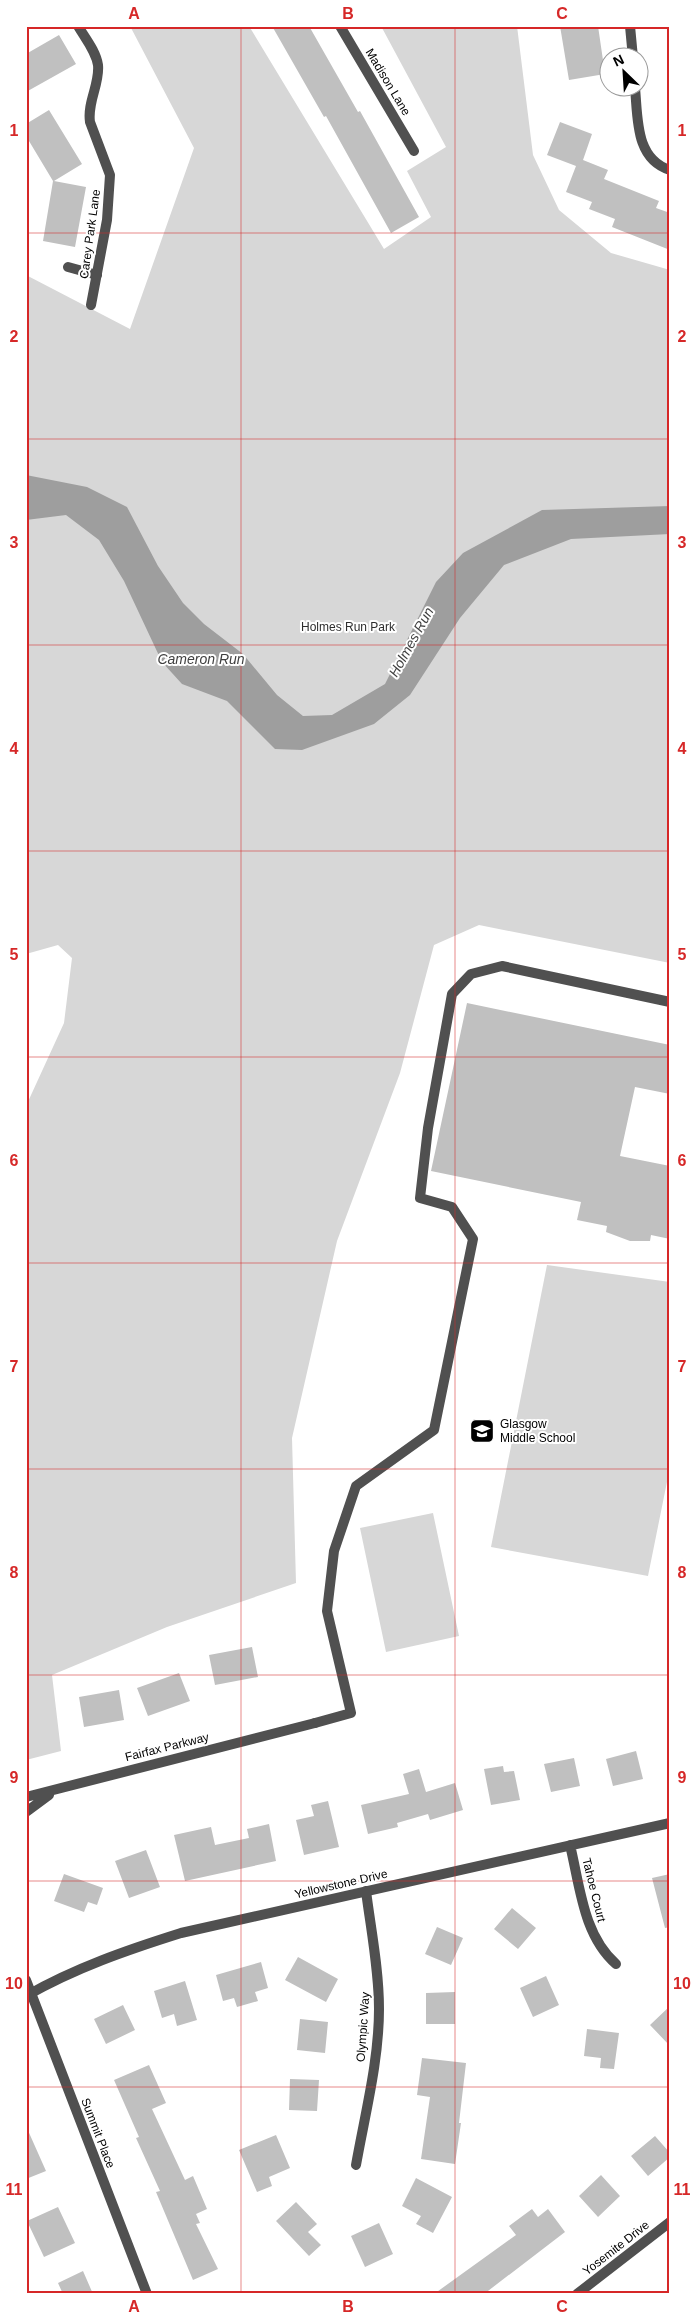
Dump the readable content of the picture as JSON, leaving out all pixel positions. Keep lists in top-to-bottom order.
{
  "streets": {
    "street": [
      "Madison Lane",
      "Carey Park Lane",
      "Fairfax Parkway",
      "Yellowstone Drive",
      "Tahoe Court",
      "Olympic Way",
      "Summit Place",
      "Yosemite Drive"
    ]
  },
  "crossings": [
    ["Yellowstone Drive", "Tahoe Court"],
    ["Yellowstone Drive", "Olympic Way"],
    ["Yellowstone Drive", "Summit Place"]
  ],
  "water": ["Holmes Run", "Cameron Run"],
  "parks": ["Holmes Run Park"],
  "places": {
    "school or university": ["Glasgow Middle School"]
  },
  "north": "top left",
  "grid": {
    "columns": ["A", "B", "C"],
    "rows": [
      "1",
      "2",
      "3",
      "4",
      "5",
      "6",
      "7",
      "8",
      "9",
      "10",
      "11"
    ]
  }
}
